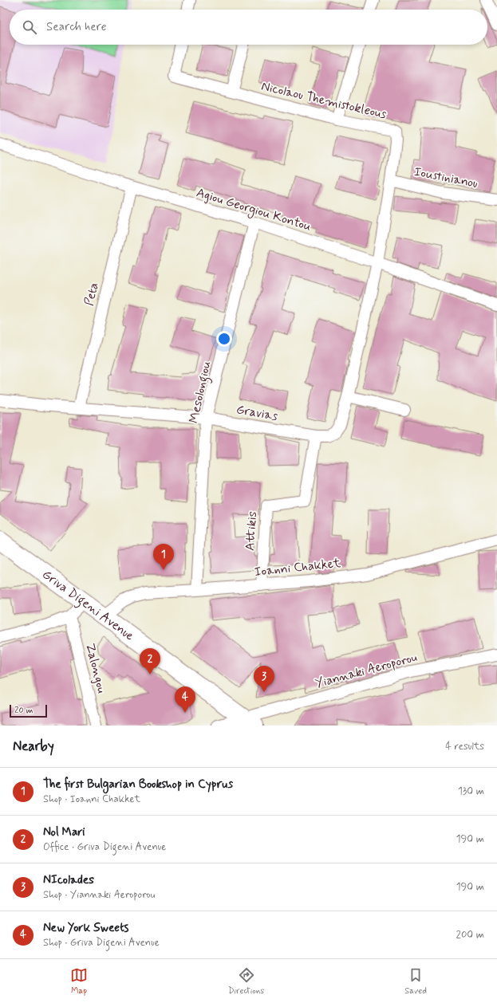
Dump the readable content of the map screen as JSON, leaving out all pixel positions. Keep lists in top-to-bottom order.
{
  "streets": {
    "main road": ["Griva Digeni Avenue"],
    "street": [
      "Nicolaou Themistokleous",
      "Ioustinianou",
      "Agiou Georgiou Kontou",
      "Peta",
      "Mesolongiou",
      "Gravias",
      "Attikis",
      "Ioanni Chakket",
      "Zalongou",
      "Yiannaki Aeroporou"
    ]
  },
  "crossings": [
    ["Nicolaou Themistokleous", "Ioustinianou"],
    ["Nicolaou Themistokleous", "Agiou Georgiou Kontou"],
    ["Nicolaou Themistokleous", "Gravias"],
    ["Agiou Georgiou Kontou", "Peta"],
    ["Agiou Georgiou Kontou", "Mesolongiou"],
    ["Agiou Georgiou Kontou", "Gravias"],
    ["Peta", "Gravias"],
    ["Mesolongiou", "Gravias"],
    ["Mesolongiou", "Ioanni Chakket"],
    ["Gravias", "Attikis"],
    ["Attikis", "Ioanni Chakket"],
    ["Ioanni Chakket", "Griva Digeni Avenue"],
    ["Griva Digeni Avenue", "Yiannaki Aeroporou"]
  ],
  "scale_bar": "20 m",
  "page": {
    "search": "Search here",
    "pins": [
      "1",
      "2",
      "3",
      "4"
    ],
    "scale": "20 m",
    "heading": ["Nearby", "4 results"],
    "list": [
      {
        "mark": "1",
        "name": "The first Bulgarian Bookshop in Cyprus",
        "note": "Shop · Ioanni Chakket",
        "value": "130 m"
      },
      {
        "mark": "2",
        "name": "Nol Mari",
        "note": "Office · Griva Digeni Avenue",
        "value": "190 m"
      },
      {
        "mark": "3",
        "name": "NIcolades",
        "note": "Shop · Yiannaki Aeroporou",
        "value": "190 m"
      },
      {
        "mark": "4",
        "name": "New York Sweets",
        "note": "Shop · Griva Digeni Avenue",
        "value": "200 m"
      }
    ],
    "nav": ["Map", "Directions", "Saved"]
  }
}
